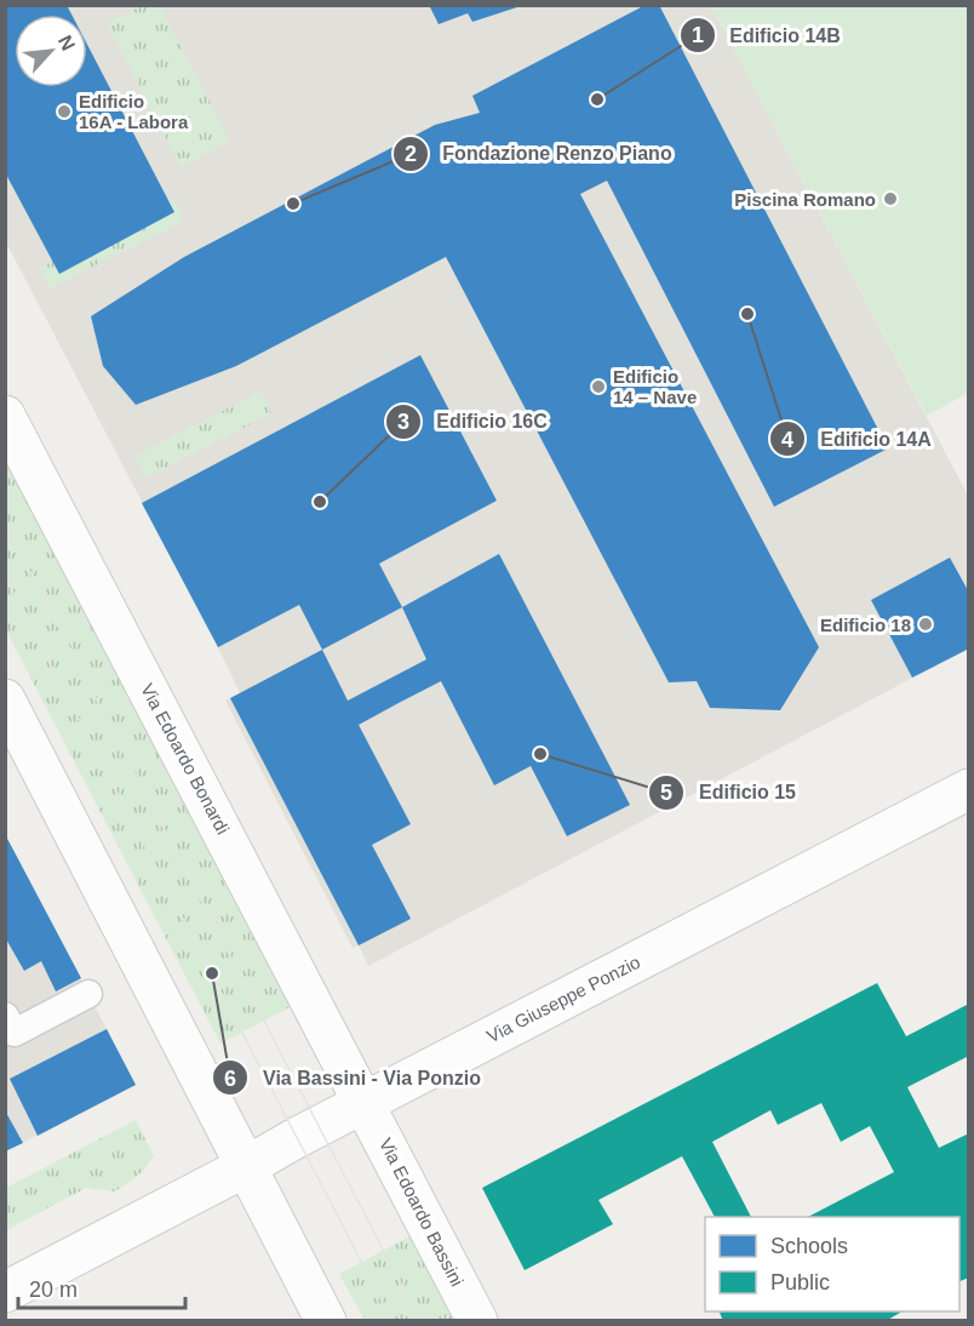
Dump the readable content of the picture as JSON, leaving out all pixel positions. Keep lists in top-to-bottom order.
{
  "streets": {
    "street": ["Via Edoardo Bonardi", "Via Giuseppe Ponzio", "Via Edoardo Bassini"]
  },
  "crossings": [
    ["Via Edoardo Bonardi", "Via Giuseppe Ponzio"],
    ["Via Edoardo Bonardi", "Via Edoardo Bassini"],
    ["Via Giuseppe Ponzio", "Via Edoardo Bassini"]
  ],
  "places": [
    "Edificio 14B",
    "Edificio 16A - Labora",
    "Piscina Romano",
    "Fondazione Renzo Piano",
    "Edificio 14A",
    "Edificio 14 – Nave",
    "Edificio 16C",
    "Edificio 18",
    "Edificio 15",
    "Via Bassini - Via Ponzio"
  ],
  "legend": ["Schools", "Public"],
  "scale_bar": "20 m",
  "north": "top right"
}
